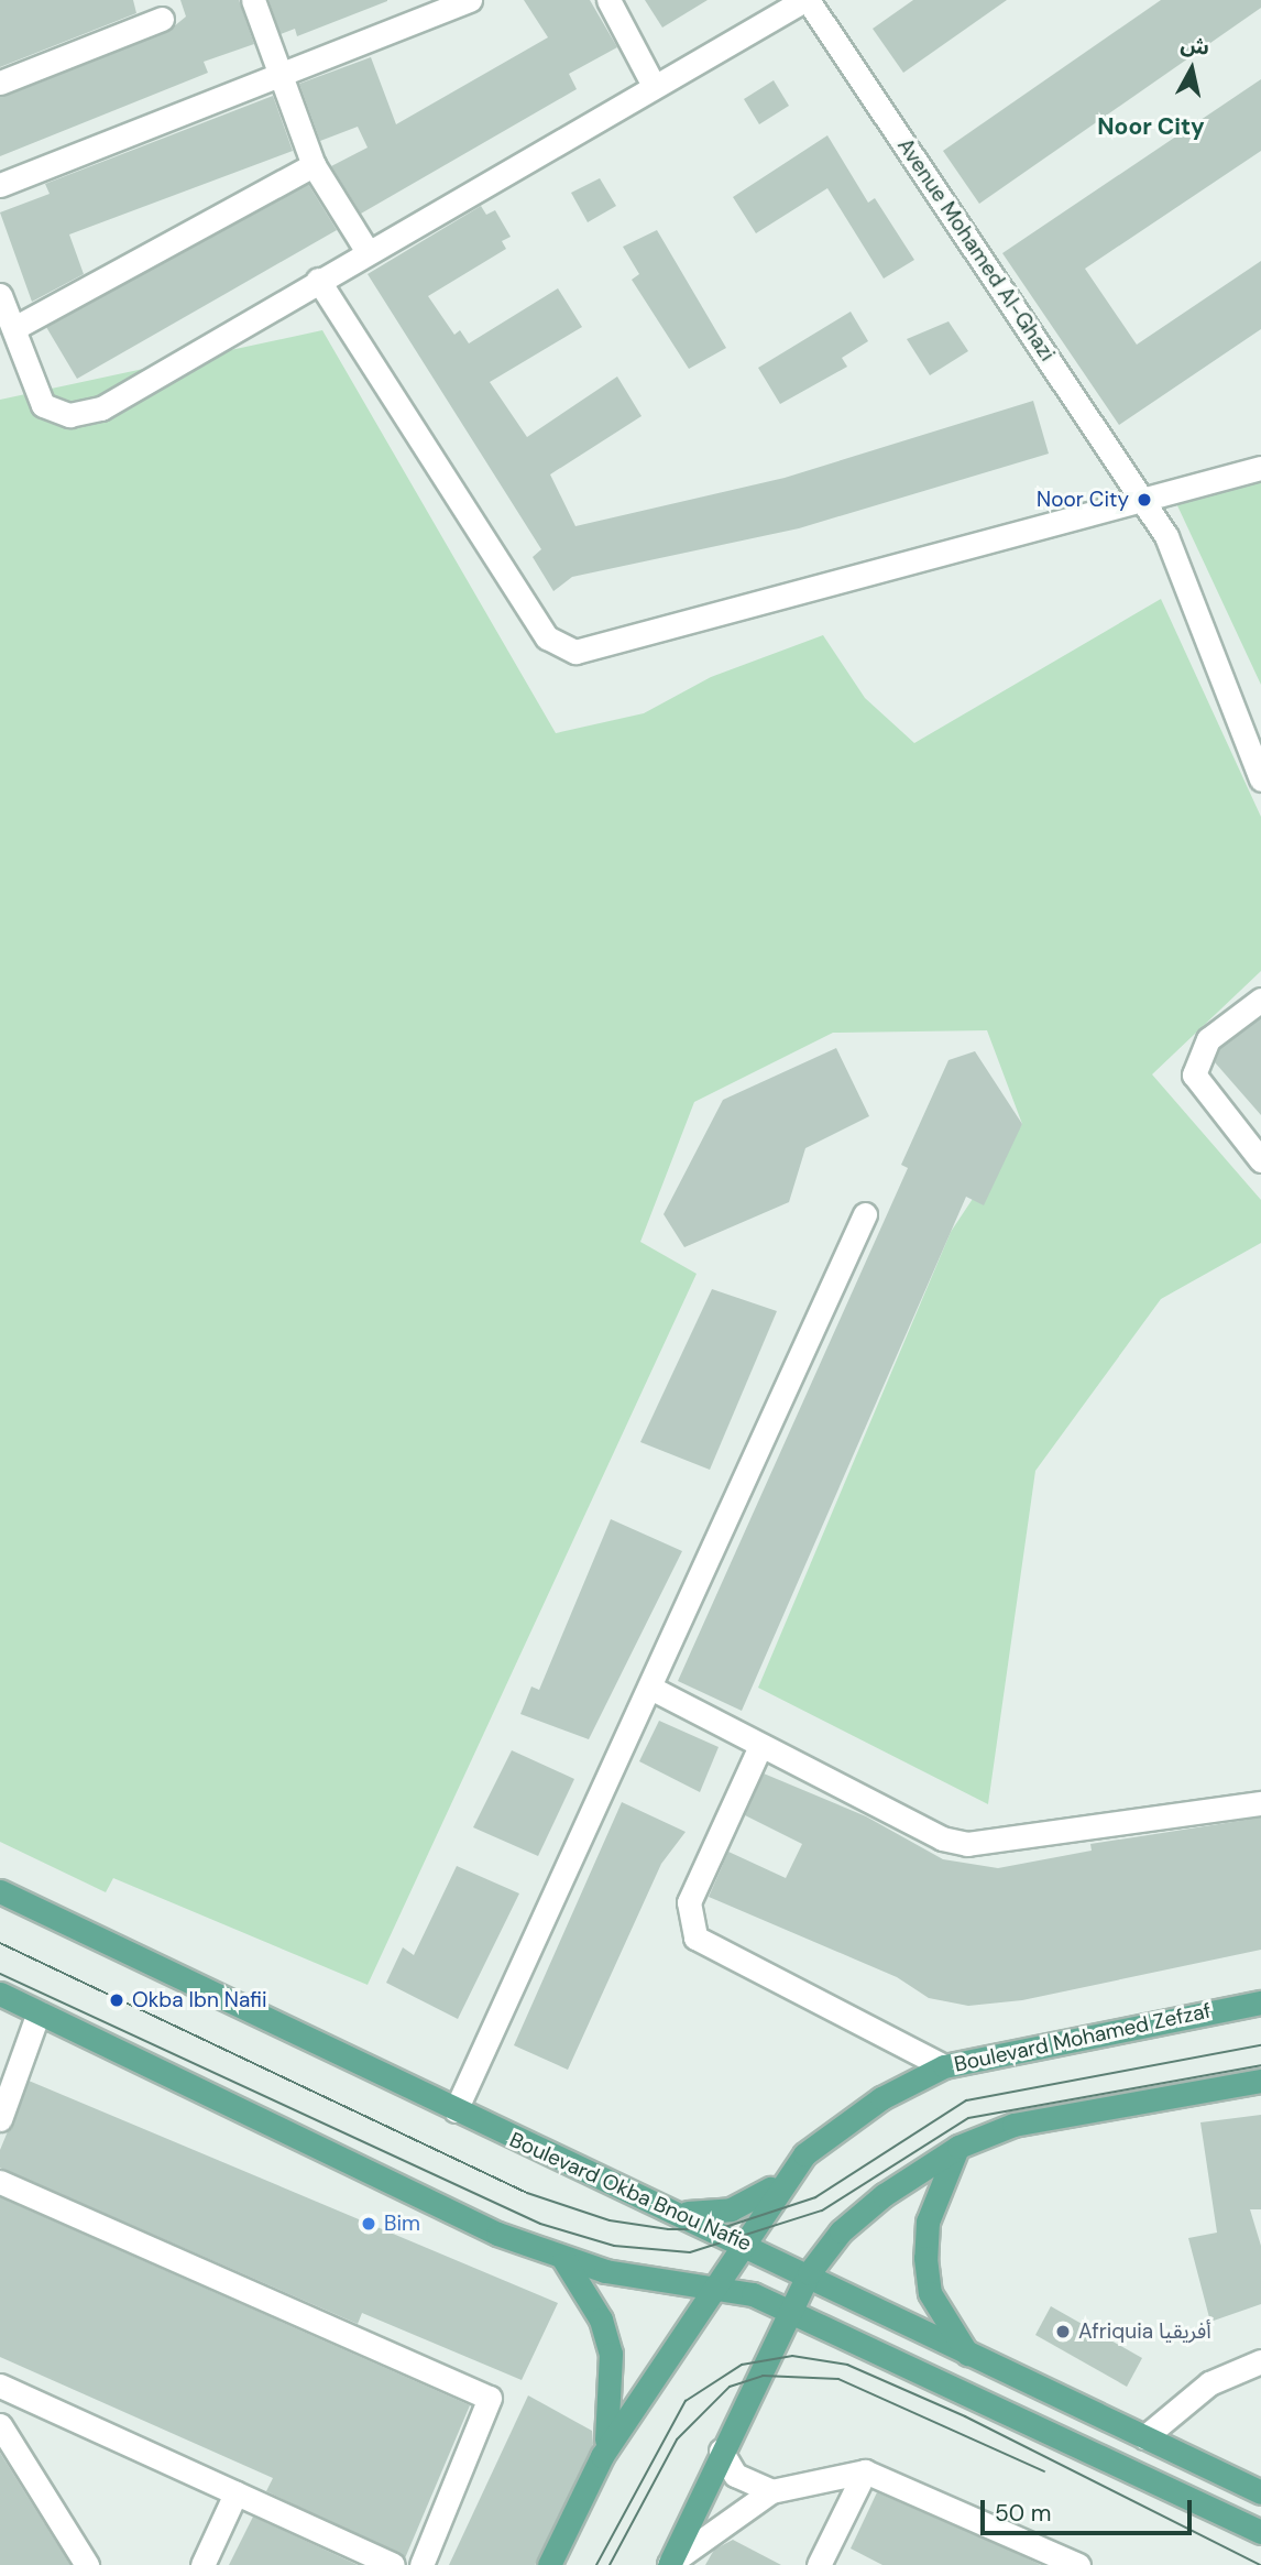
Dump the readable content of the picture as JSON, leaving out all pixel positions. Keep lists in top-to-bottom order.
{
  "streets": {
    "main road": ["Boulevard Mohamed Zefzaf", "Boulevard Okba Bnou Nafie"],
    "street": ["Avenue Mohamed Al-Ghazi"]
  },
  "crossings": [
    ["Boulevard Mohamed Zefzaf", "Boulevard Okba Bnou Nafie"]
  ],
  "districts": ["Noor City"],
  "places": [
    "Noor City",
    "Okba Ibn Nafii",
    "Bim",
    "Afriquia أفريقيا"
  ],
  "scale_bar": "50 m",
  "north": "top"
}
